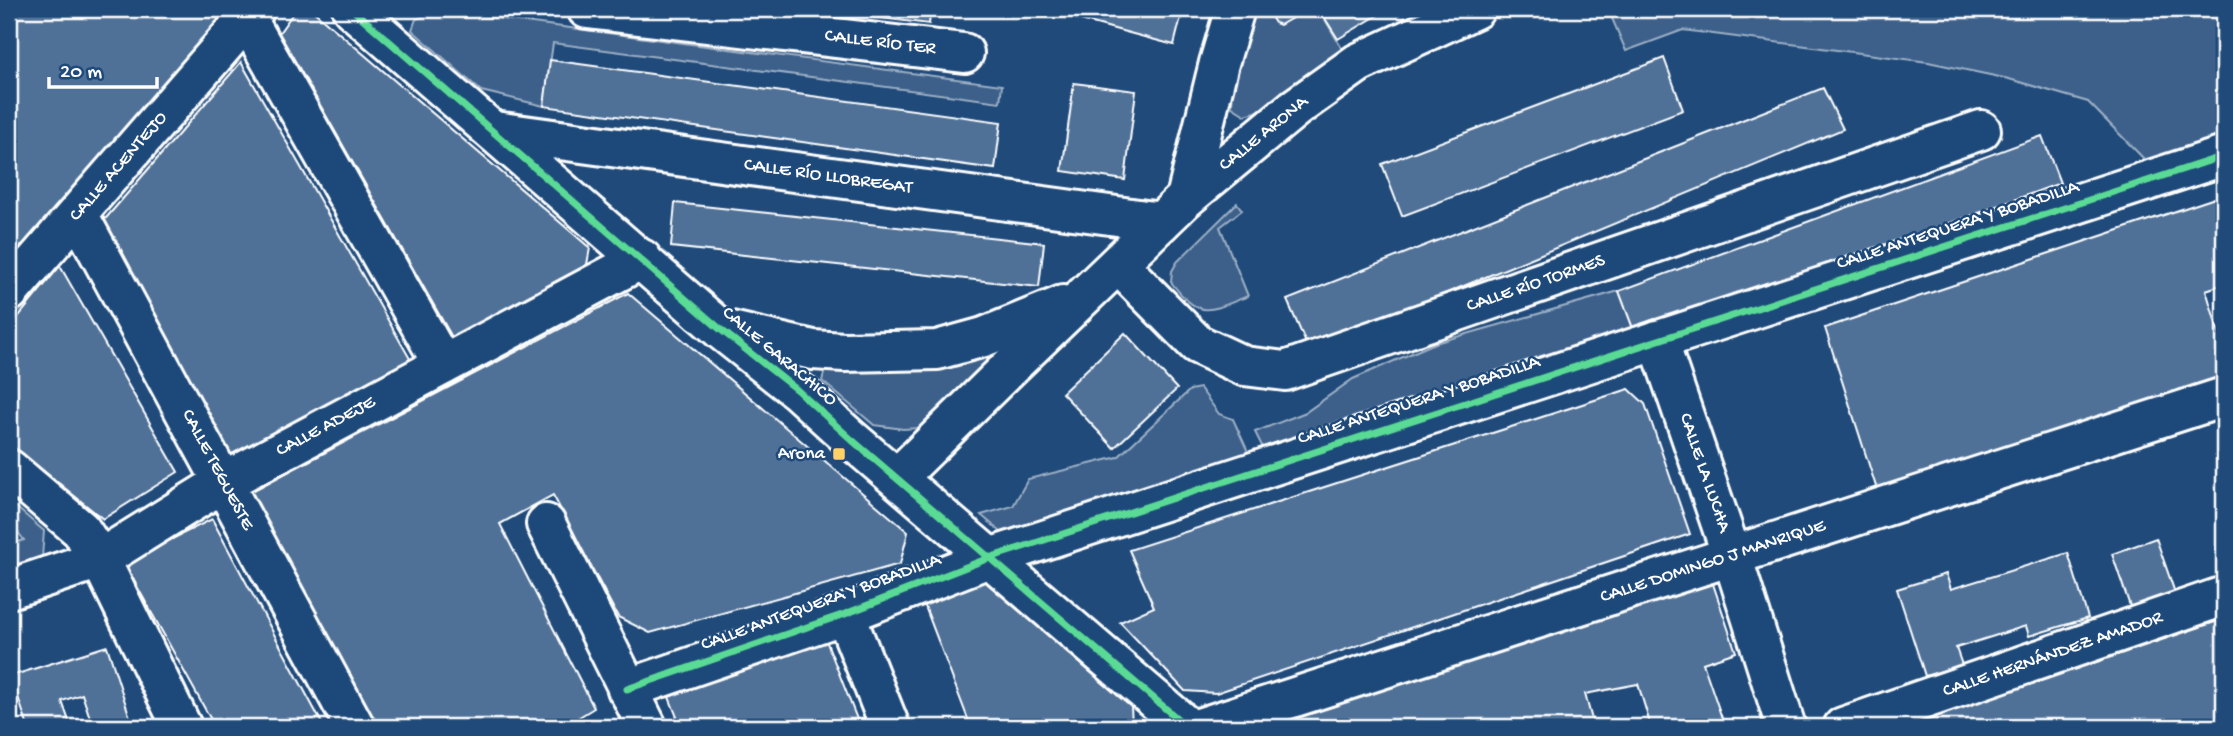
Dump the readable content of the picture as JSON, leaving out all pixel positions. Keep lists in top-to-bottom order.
{
  "streets": {
    "street": [
      "CALLE RÍO TER",
      "CALLE ARONA",
      "CALLE ACENTEJO",
      "CALLE RÍO LLOBREGAT",
      "CALLE ANTEQUERA Y BOBADILLA",
      "CALLE RÍO TORMES",
      "CALLE GARACHICO",
      "CALLE ADEJE",
      "CALLE TEGUESTE",
      "CALLE LA LUCHA",
      "CALLE DOMINGO J MANRIQUE",
      "CALLE HERNÁNDEZ AMADOR"
    ]
  },
  "crossings": [
    ["CALLE ARONA", "CALLE RÍO LLOBREGAT"],
    ["CALLE ARONA", "CALLE RÍO TORMES"],
    ["CALLE ARONA", "CALLE GARACHICO"],
    ["CALLE ACENTEJO", "CALLE TEGUESTE"],
    ["CALLE RÍO LLOBREGAT", "CALLE GARACHICO"],
    ["CALLE ANTEQUERA Y BOBADILLA", "CALLE GARACHICO"],
    ["CALLE ANTEQUERA Y BOBADILLA", "CALLE LA LUCHA"],
    ["CALLE GARACHICO", "CALLE ADEJE"],
    ["CALLE ADEJE", "CALLE TEGUESTE"],
    ["CALLE LA LUCHA", "CALLE DOMINGO J MANRIQUE"]
  ],
  "places": {
    "transit": ["Arona"]
  },
  "scale_bar": "20 m"
}
